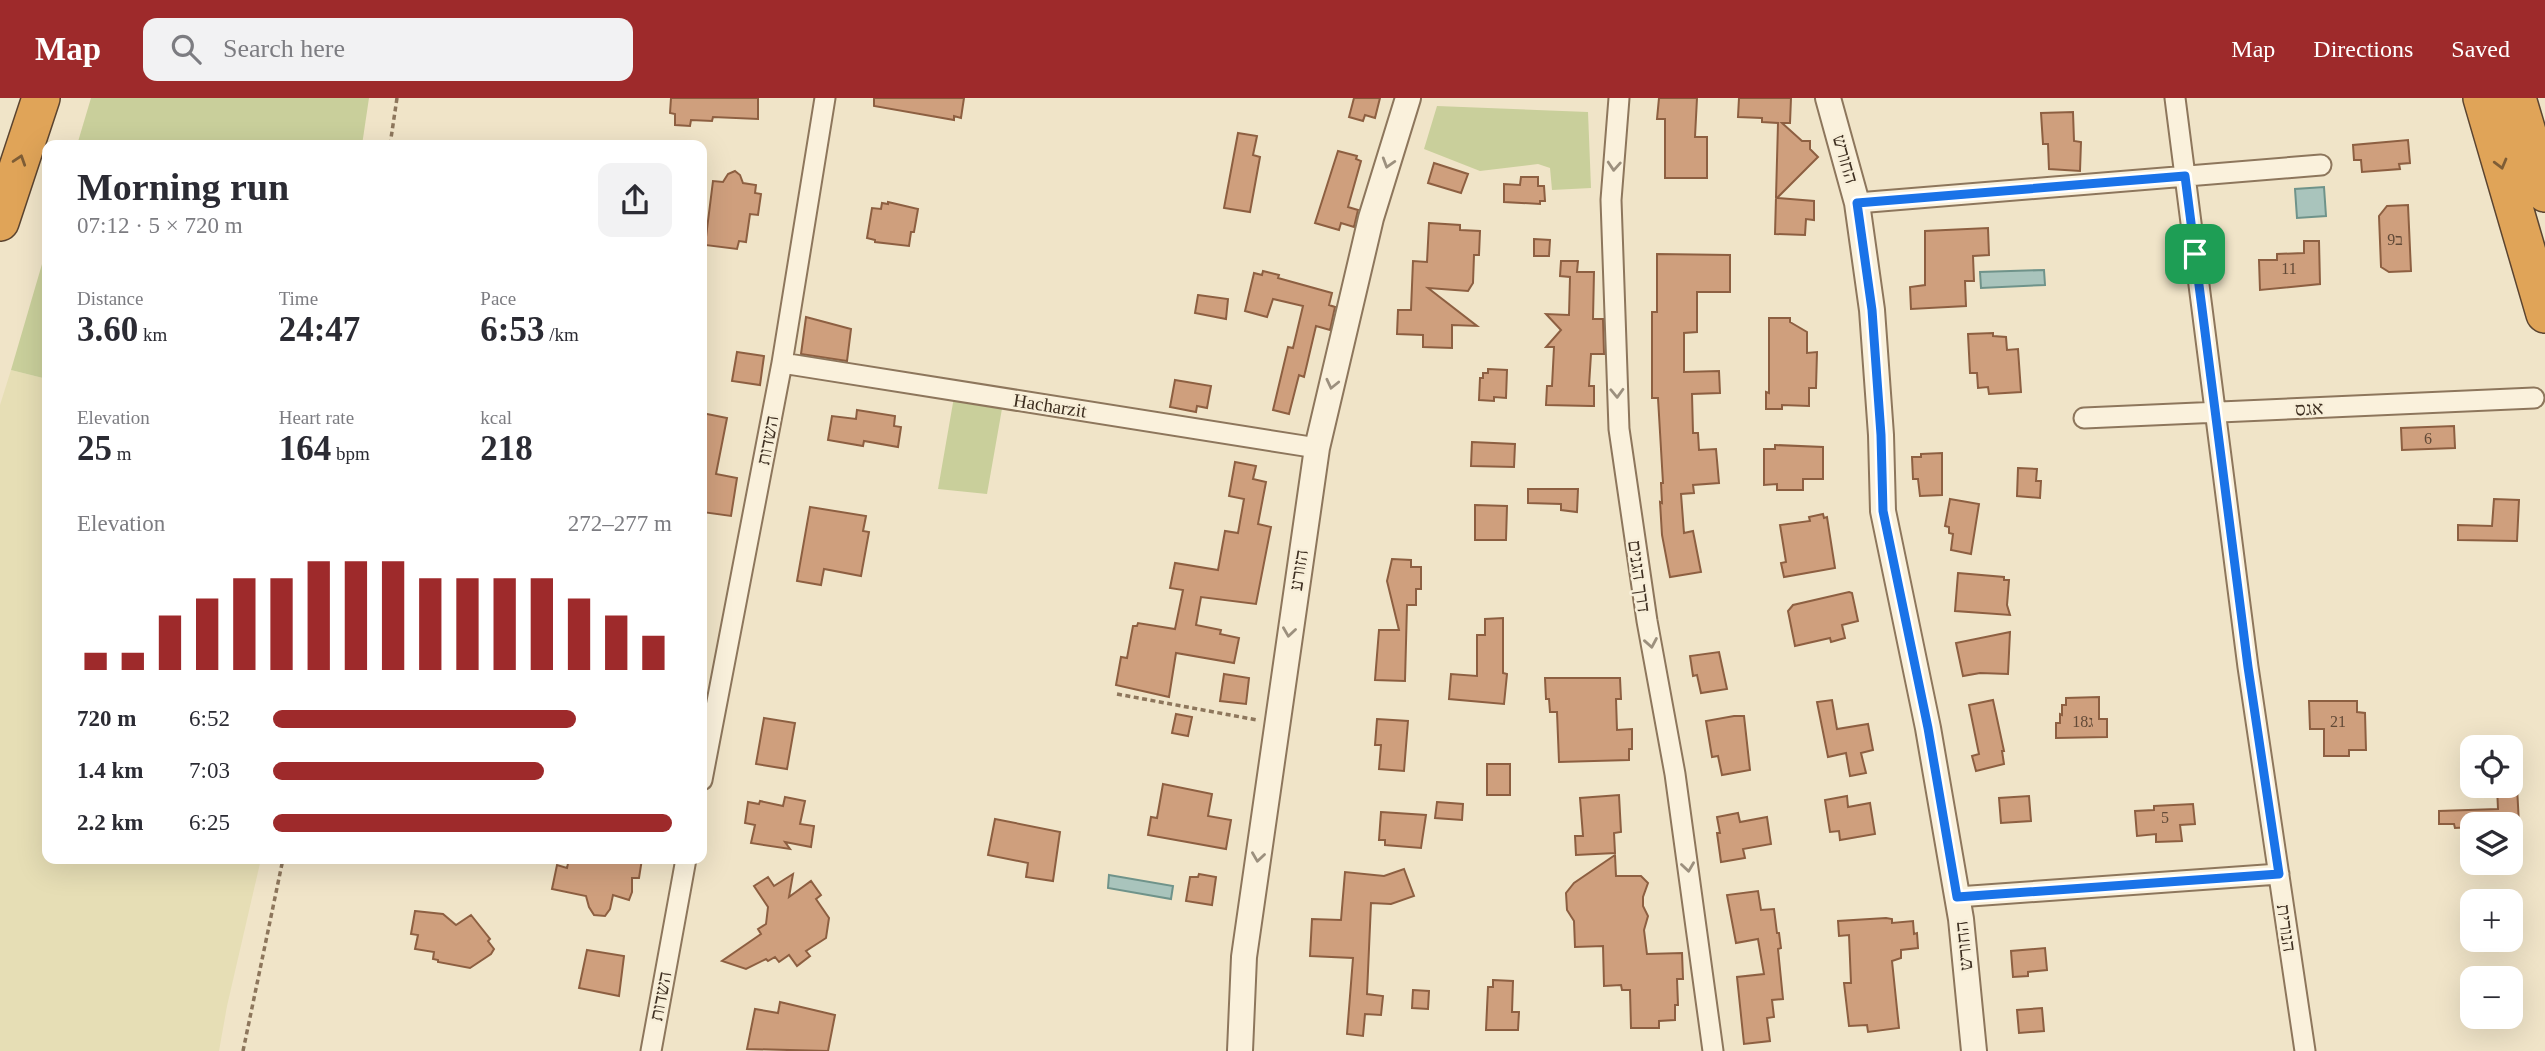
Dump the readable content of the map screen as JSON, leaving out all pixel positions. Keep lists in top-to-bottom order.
{
  "streets": {
    "street": [
      "החורש",
      "Hacharzit",
      "אגס",
      "השדות",
      "הזורע",
      "דרך הגנים",
      "הנורית"
    ]
  },
  "crossings": [
    ["Hacharzit", "השדות"],
    ["Hacharzit", "הזורע"],
    ["אגס", "הנורית"]
  ],
  "one_way": ["הזורע", "דרך הגנים"],
  "house_numbers": [
    "9ב",
    "11",
    "6",
    "18ג",
    "21",
    "5"
  ],
  "page": {
    "header": "Map",
    "search": "Search here",
    "nav": ["Map", "Directions", "Saved"],
    "heading": ["Morning run", "07:12 · 5 × 720 m"],
    "stats": [
      ["Distance", "3.60 km"],
      ["Time", "24:47"],
      ["Pace", "6:53 /km"],
      ["Elevation", "25 m"],
      ["Heart rate", "164 bpm"],
      ["kcal", "218"]
    ],
    "chart": ["Elevation", "272–277 m"],
    "list": [
      {
        "name": "720 m",
        "note": "6:52"
      },
      {
        "name": "1.4 km",
        "note": "7:03"
      },
      {
        "name": "2.2 km",
        "note": "6:25"
      }
    ],
    "map_buttons": ["+", "−"]
  }
}
